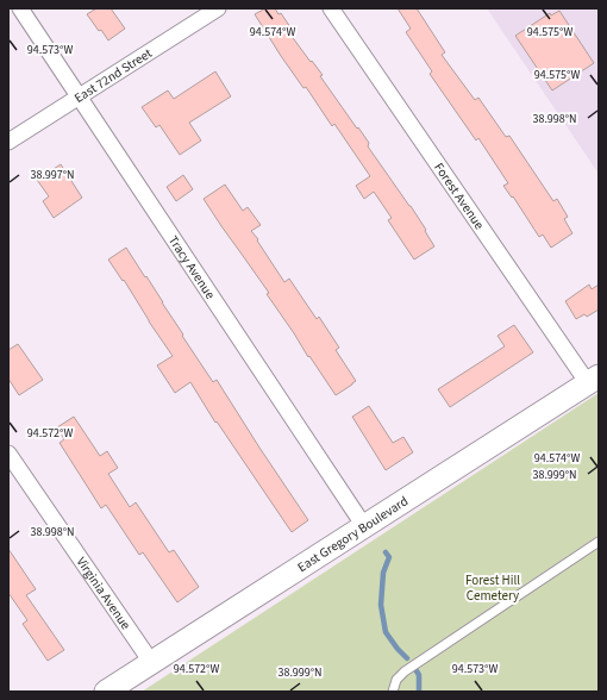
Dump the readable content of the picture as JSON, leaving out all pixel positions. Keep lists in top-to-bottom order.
{
  "streets": {
    "main road": ["East Gregory Boulevard"],
    "street": [
      "East 72nd Street",
      "Forest Avenue",
      "Tracy Avenue",
      "Virginia Avenue"
    ]
  },
  "crossings": [
    ["East 72nd Street", "Tracy Avenue"],
    ["Forest Avenue", "East Gregory Boulevard"],
    ["Tracy Avenue", "East Gregory Boulevard"],
    ["East Gregory Boulevard", "Virginia Avenue"]
  ],
  "parks": ["Forest Hill Cemetery"],
  "coordinates": [
    "94.574°W",
    "94.575°W",
    "94.573°W",
    "38.998°N",
    "38.997°N",
    "94.572°W",
    "38.999°N"
  ]
}
